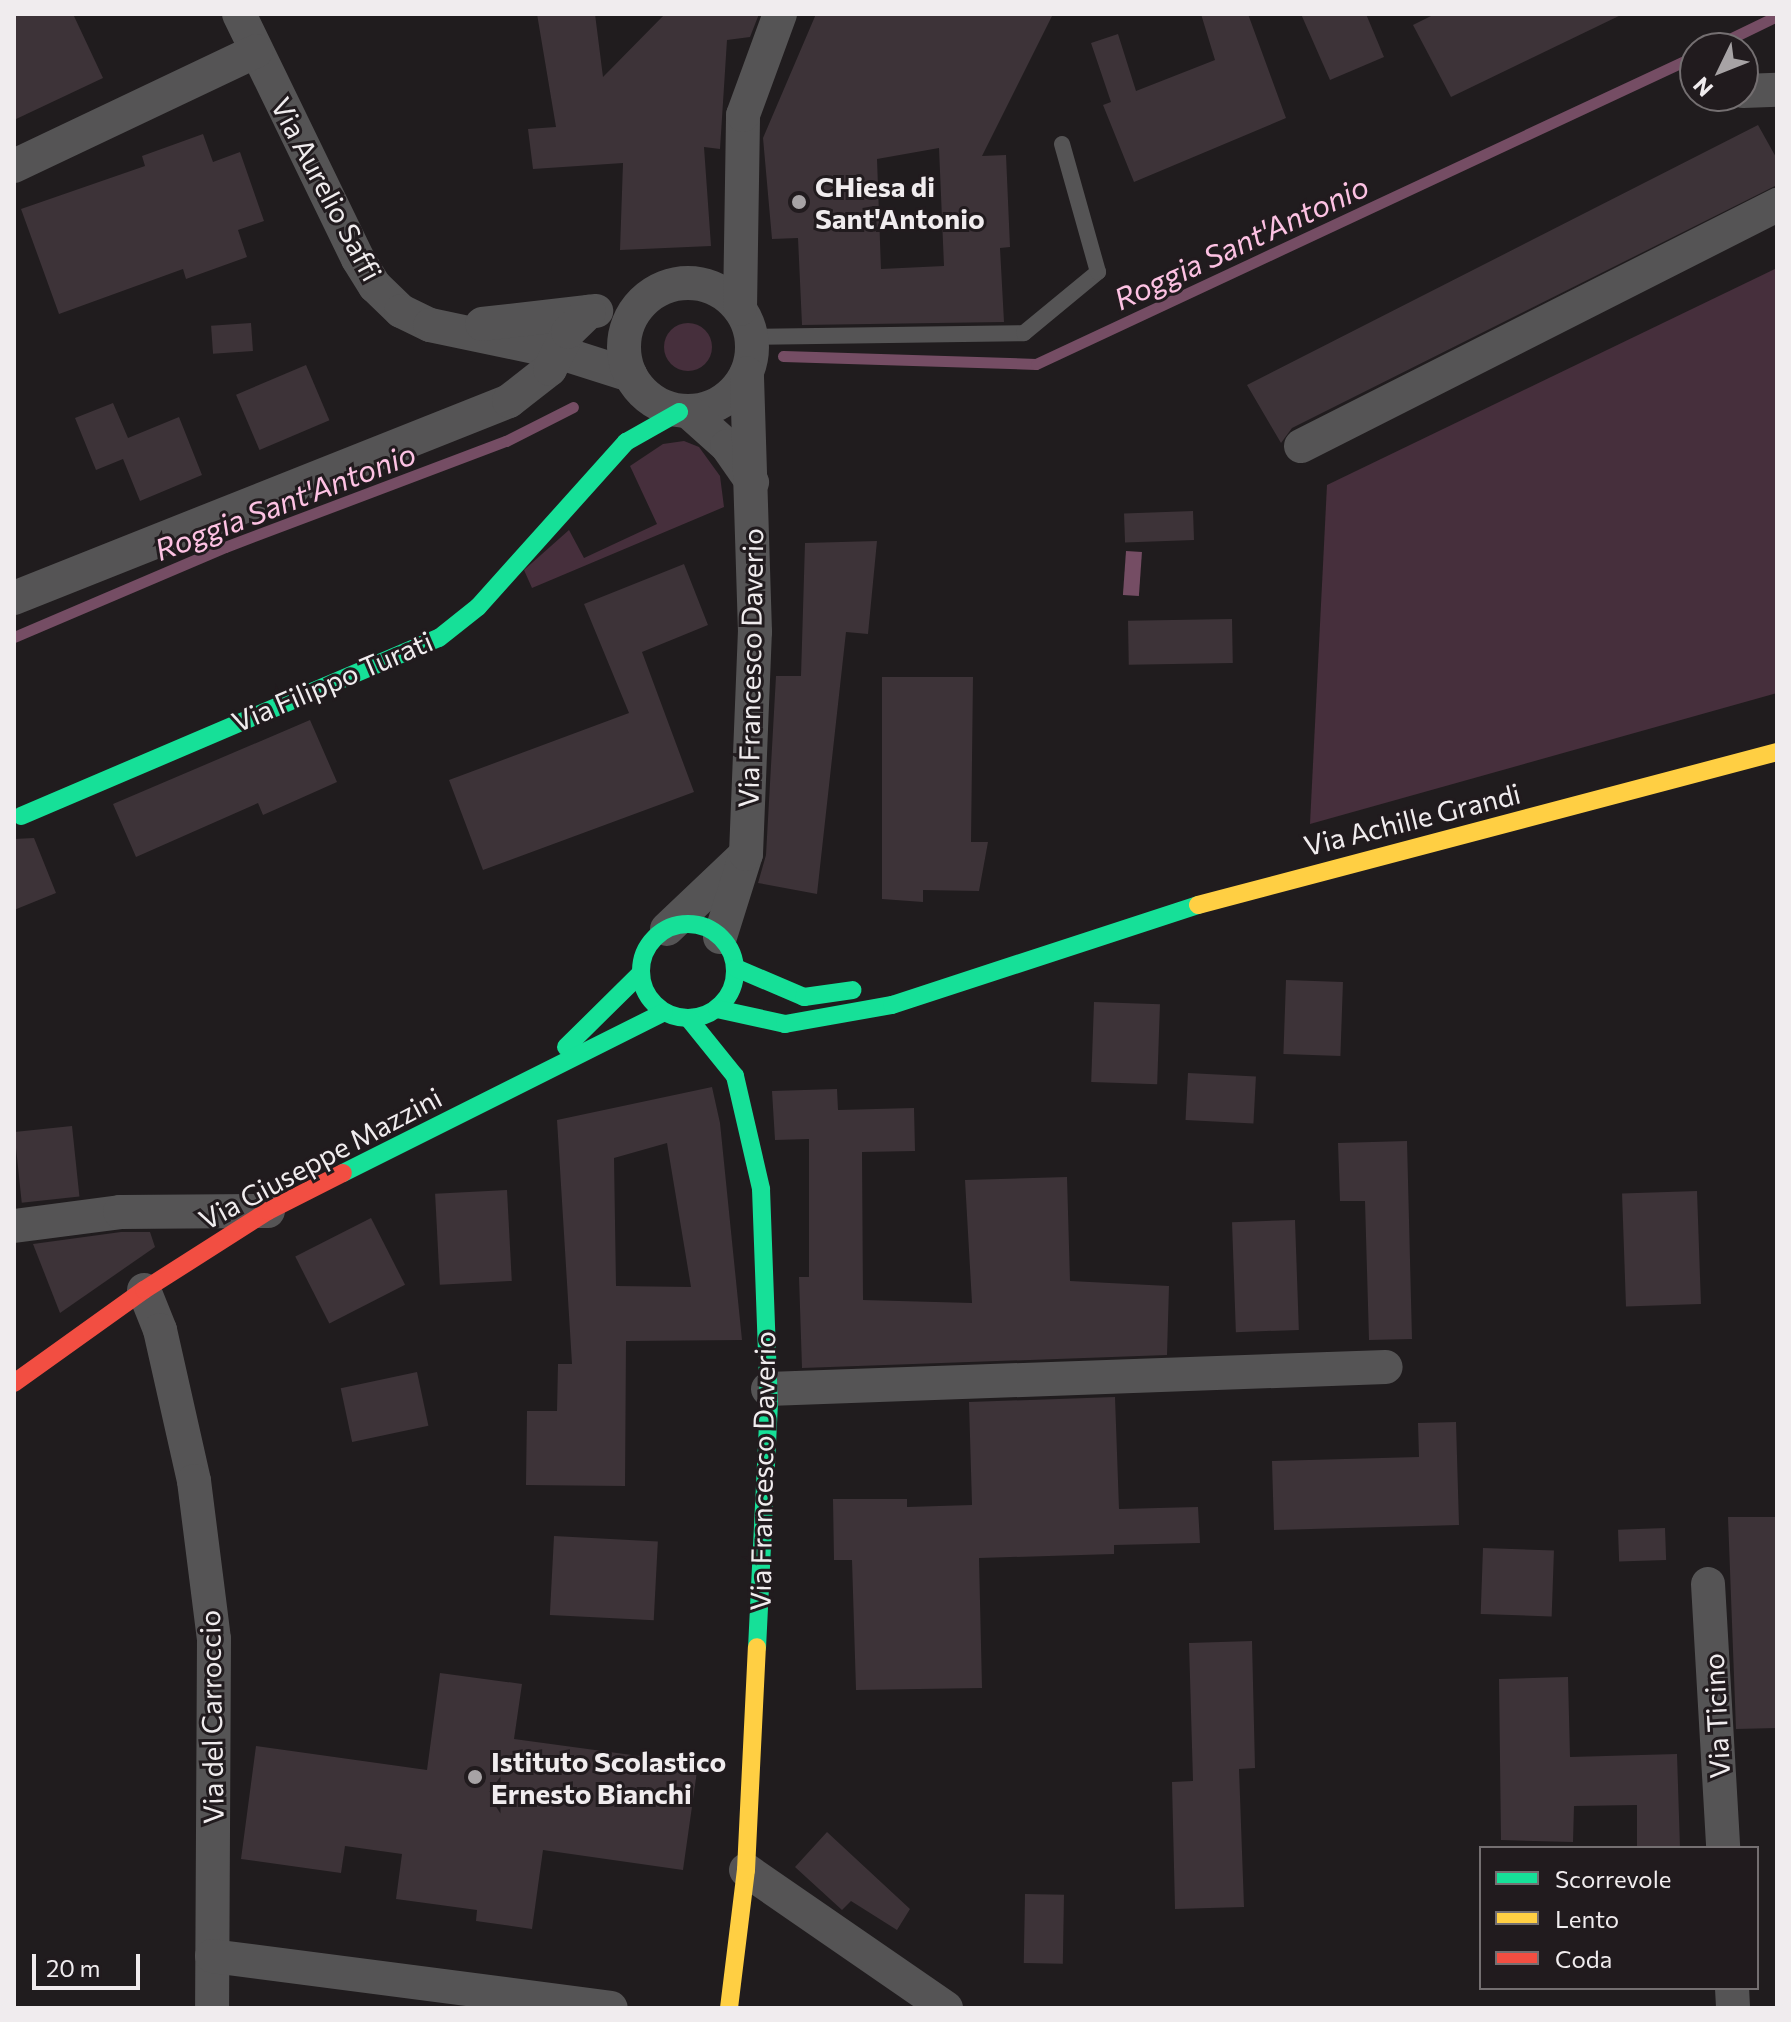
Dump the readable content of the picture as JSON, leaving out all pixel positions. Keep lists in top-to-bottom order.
{
  "streets": {
    "main road": [
      "Via Francesco Daverio",
      "Via Filippo Turati",
      "Via Achille Grandi",
      "Via Giuseppe Mazzini"
    ],
    "street": ["Via Aurelio Saffi", "Via Ticino", "Via del Carroccio"]
  },
  "crossings": [
    ["Via Aurelio Saffi", "Via Francesco Daverio"],
    ["Via Aurelio Saffi", "Via Filippo Turati"],
    ["Via Francesco Daverio", "Via Filippo Turati"],
    ["Via Francesco Daverio", "Via Achille Grandi"],
    ["Via Francesco Daverio", "Via Giuseppe Mazzini"],
    ["Via Achille Grandi", "Via Giuseppe Mazzini"],
    ["Via Giuseppe Mazzini", "Via del Carroccio"]
  ],
  "water": ["Roggia Sant'Antonio"],
  "places": ["CHiesa di Sant'Antonio", "Istituto Scolastico Ernesto Bianchi"],
  "legend": ["Scorrevole", "Lento", "Coda"],
  "scale_bar": "20 m",
  "north": "bottom left"
}
